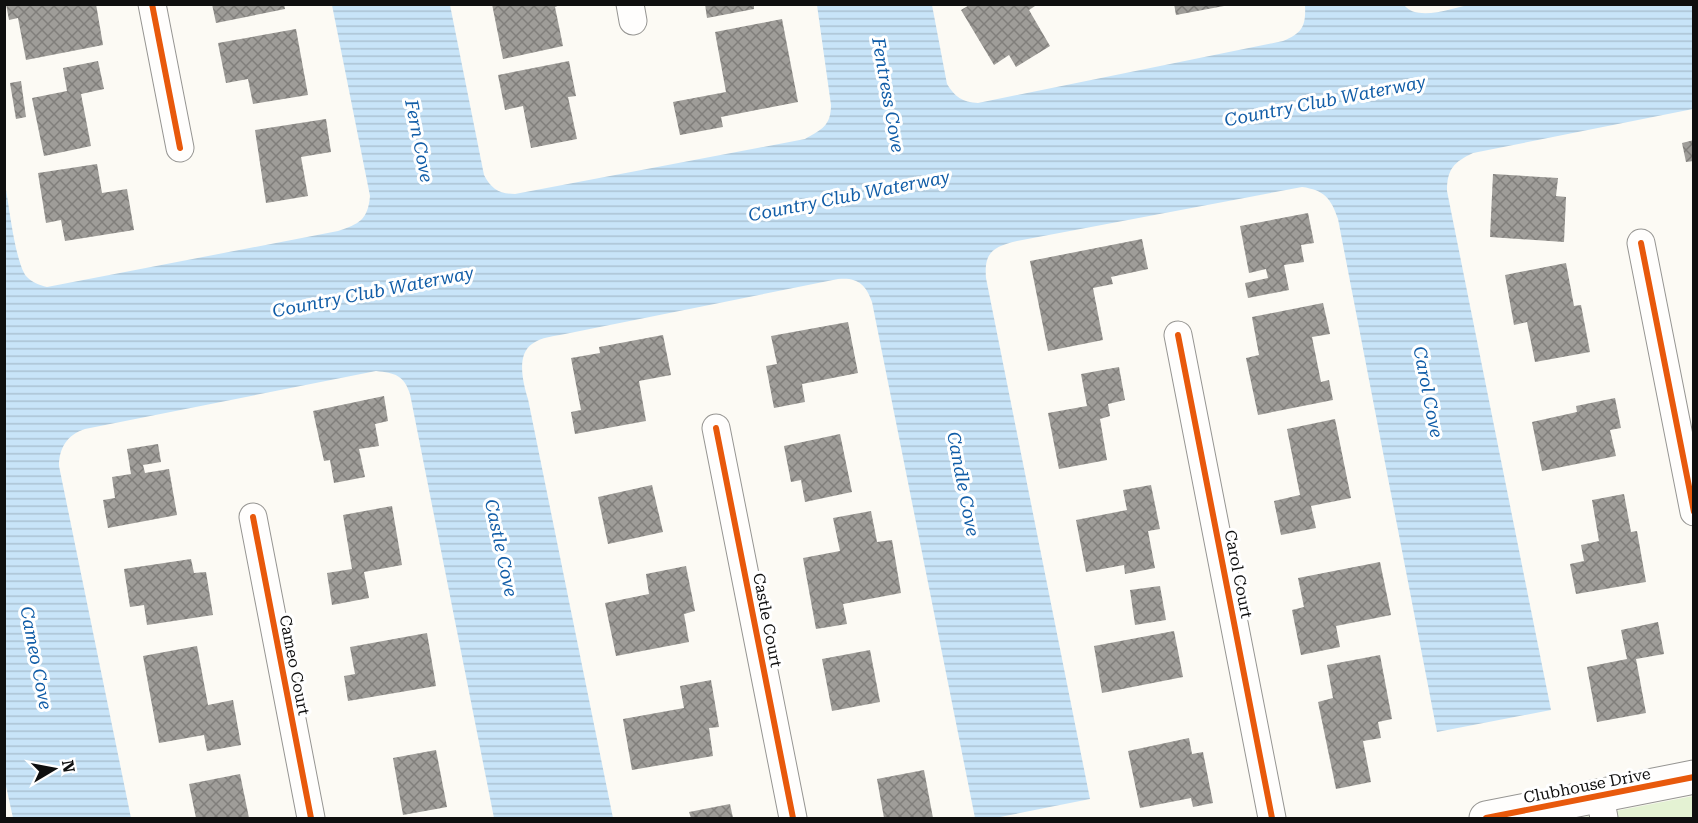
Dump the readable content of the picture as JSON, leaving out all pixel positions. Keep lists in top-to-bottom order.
{
  "streets": {
    "street": [
      "Carol Court",
      "Castle Court",
      "Cameo Court",
      "Clubhouse Drive"
    ]
  },
  "water": [
    "Fentress Cove",
    "Country Club Waterway",
    "Fern Cove",
    "Carol Cove",
    "Candle Cove",
    "Castle Cove",
    "Cameo Cove"
  ],
  "north": "right"
}
